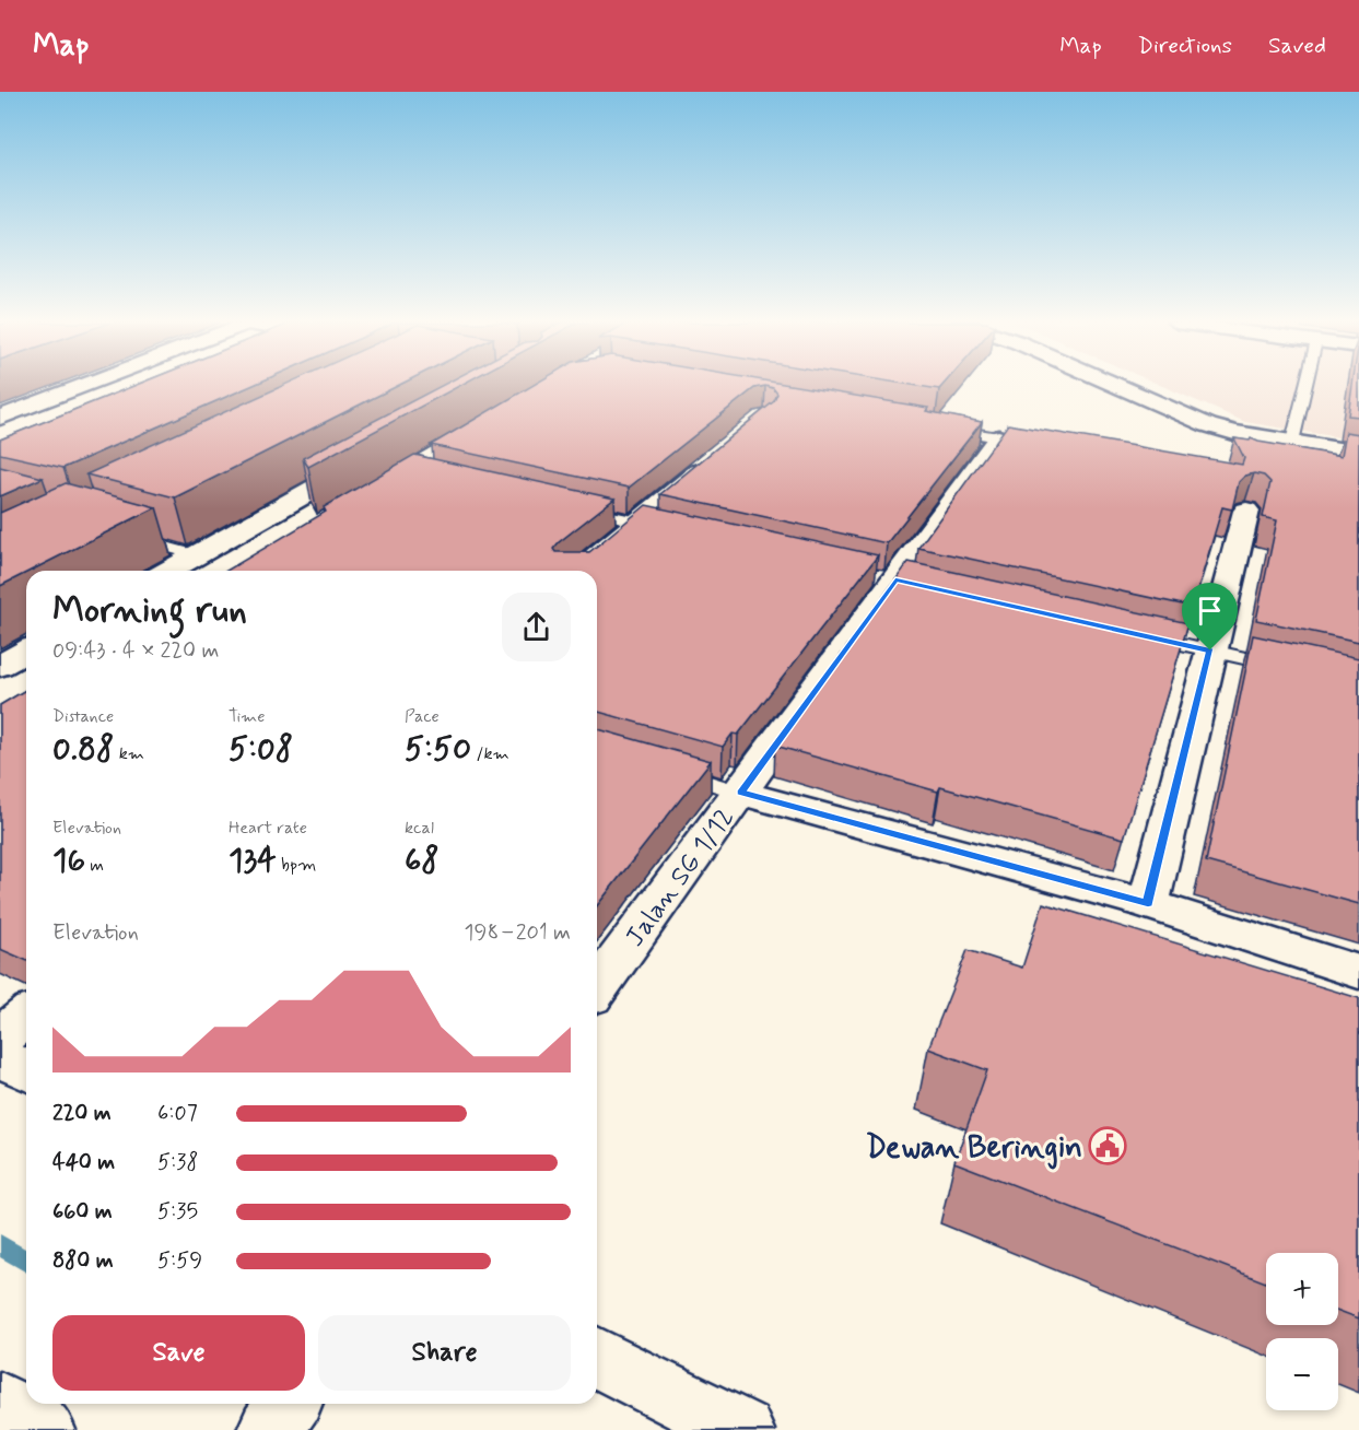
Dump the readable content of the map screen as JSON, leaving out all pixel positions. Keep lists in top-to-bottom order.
{
  "streets": {
    "street": ["Jalan SG 1/12"]
  },
  "places": {
    "public building": ["Dewan Beringin"]
  },
  "page": {
    "header": "Map",
    "nav": ["Map", "Directions", "Saved"],
    "heading": ["Morning run", "09:43 · 4 × 220 m"],
    "stats": [
      ["Distance", "0.88 km"],
      ["Time", "5:08"],
      ["Pace", "5:50 /km"],
      ["Elevation", "16 m"],
      ["Heart rate", "134 bpm"],
      ["kcal", "68"]
    ],
    "chart": ["Elevation", "198–201 m"],
    "list": [
      {
        "name": "220 m",
        "note": "6:07"
      },
      {
        "name": "440 m",
        "note": "5:38"
      },
      {
        "name": "660 m",
        "note": "5:35"
      },
      {
        "name": "880 m",
        "note": "5:59"
      }
    ],
    "map_buttons": ["+", "−"],
    "buttons": ["Save", "Share"]
  }
}
